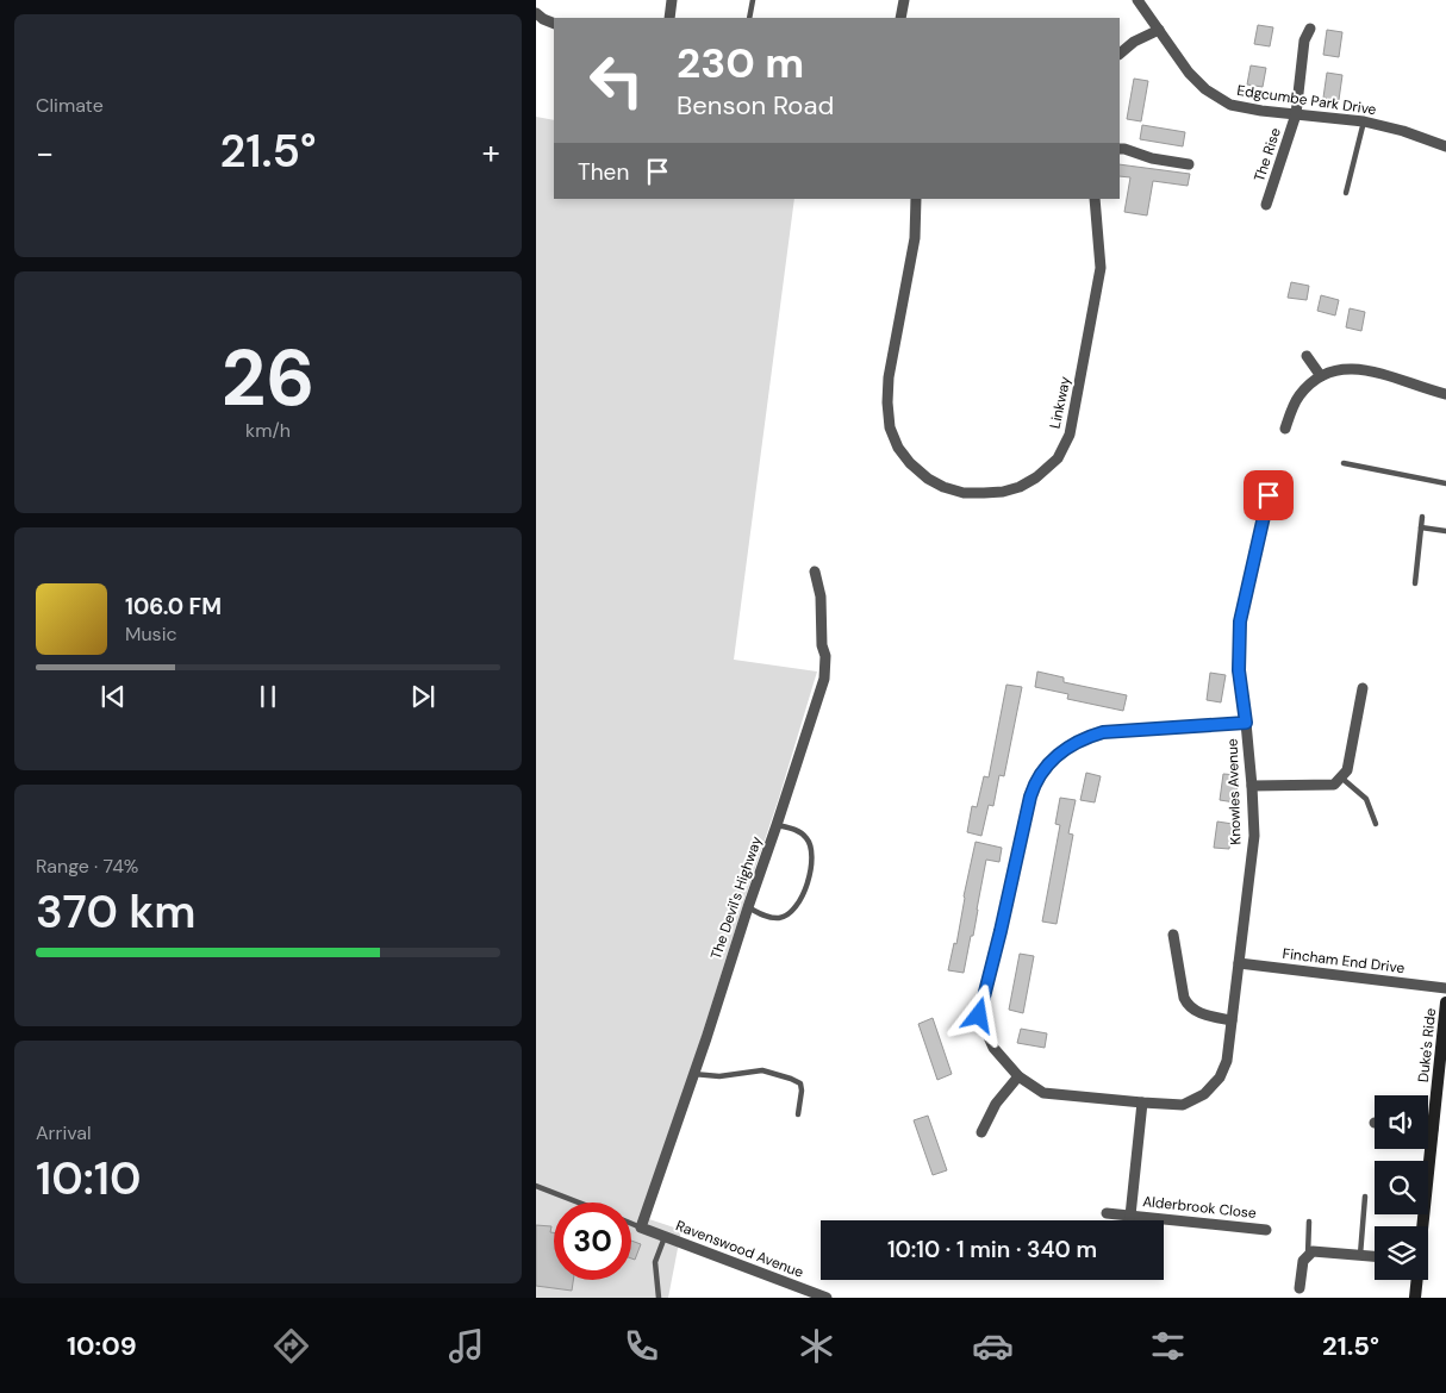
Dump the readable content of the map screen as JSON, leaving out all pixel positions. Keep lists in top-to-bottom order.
{
  "streets": {
    "main road": ["Duke's Ride"],
    "street": [
      "Edgcumbe Park Drive",
      "The Rise",
      "Linkway",
      "Knowles Avenue",
      "The Devil's Highway",
      "Fincham End Drive",
      "Alderbrook Close",
      "Ravenswood Avenue"
    ]
  },
  "crossings": [
    ["Edgcumbe Park Drive", "The Rise"],
    ["Knowles Avenue", "Fincham End Drive"],
    ["Knowles Avenue", "Alderbrook Close"],
    ["The Devil's Highway", "Ravenswood Avenue"]
  ],
  "page": {
    "tile": [
      "Climate",
      ["26", "km/h"],
      ["Range · 74%", "370 km"],
      ["Arrival", "10:10"]
    ],
    "turn": ["230 m", "Benson Road"],
    "heat": ["−", "21.5°", "+"],
    "then": "Then",
    "song": ["106.0 FM", "Music"],
    "limit": "30",
    "trip": "10:10 · 1 min · 340 m",
    "tabs": ["10:09", "21.5°"]
  }
}
